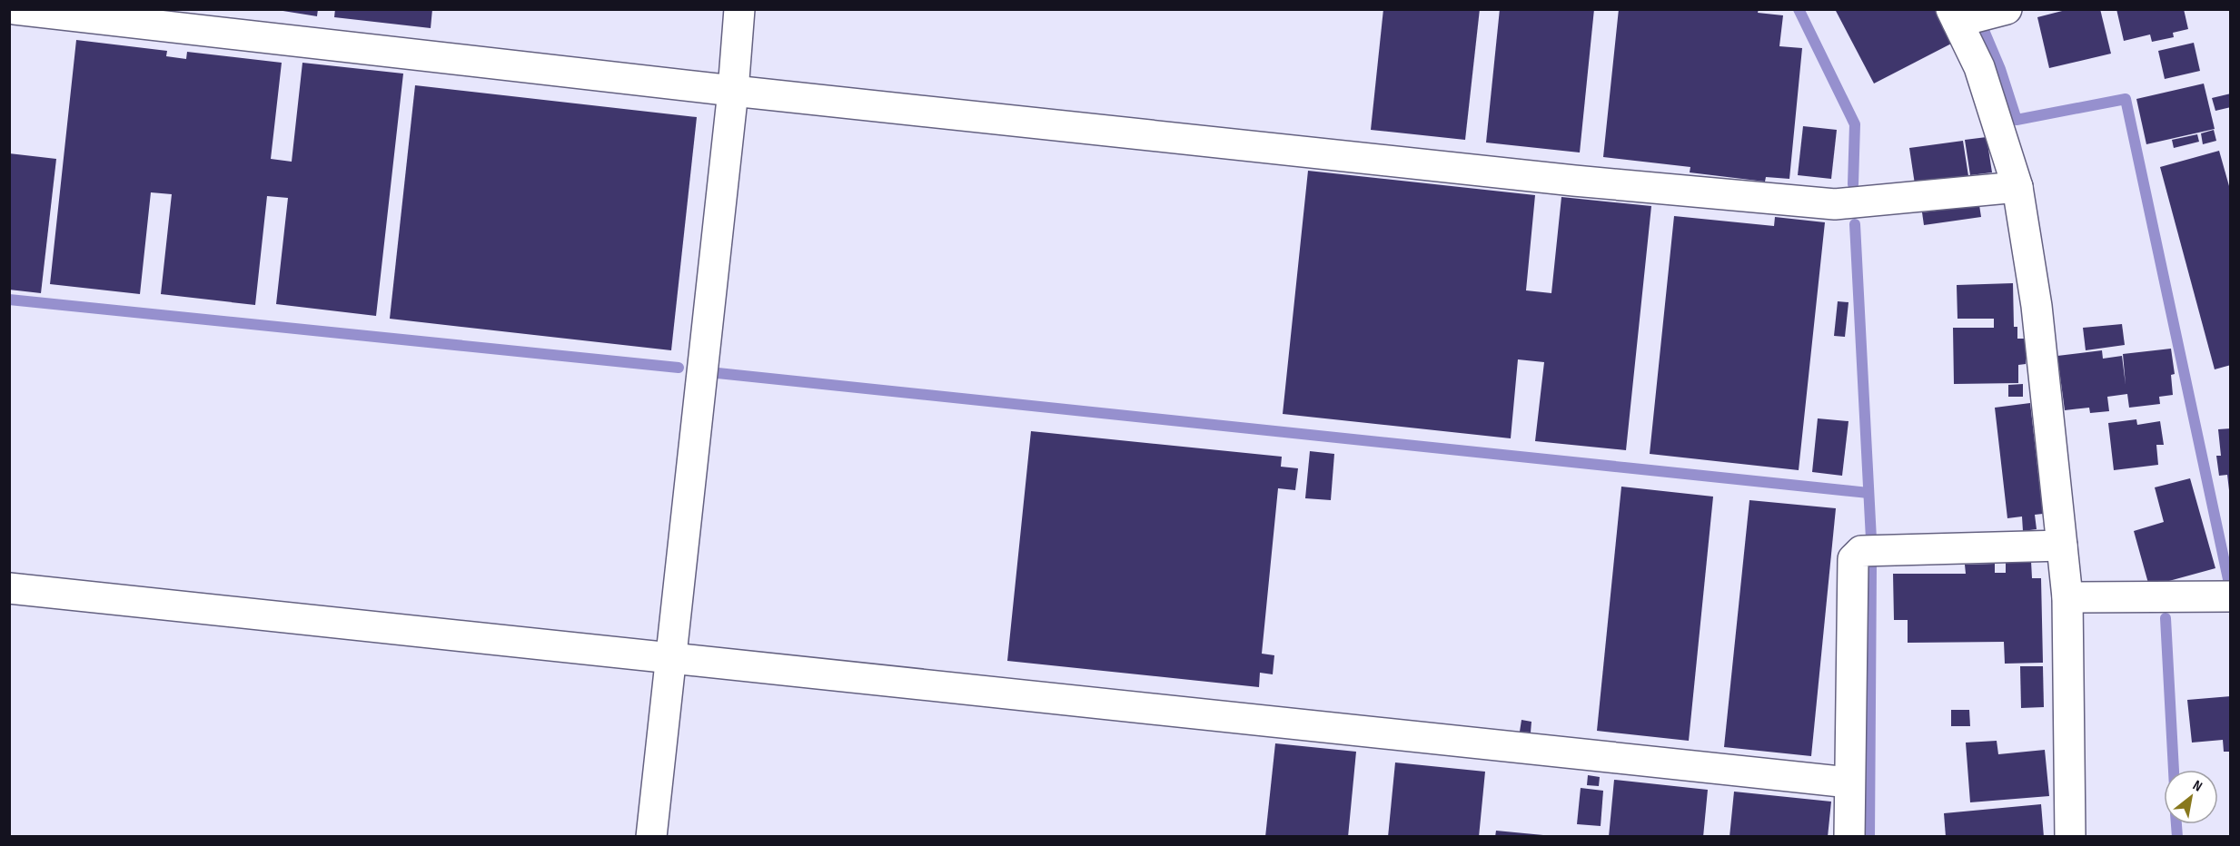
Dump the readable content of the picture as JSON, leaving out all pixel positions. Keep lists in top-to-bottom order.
{
  "north": "top right"
}
